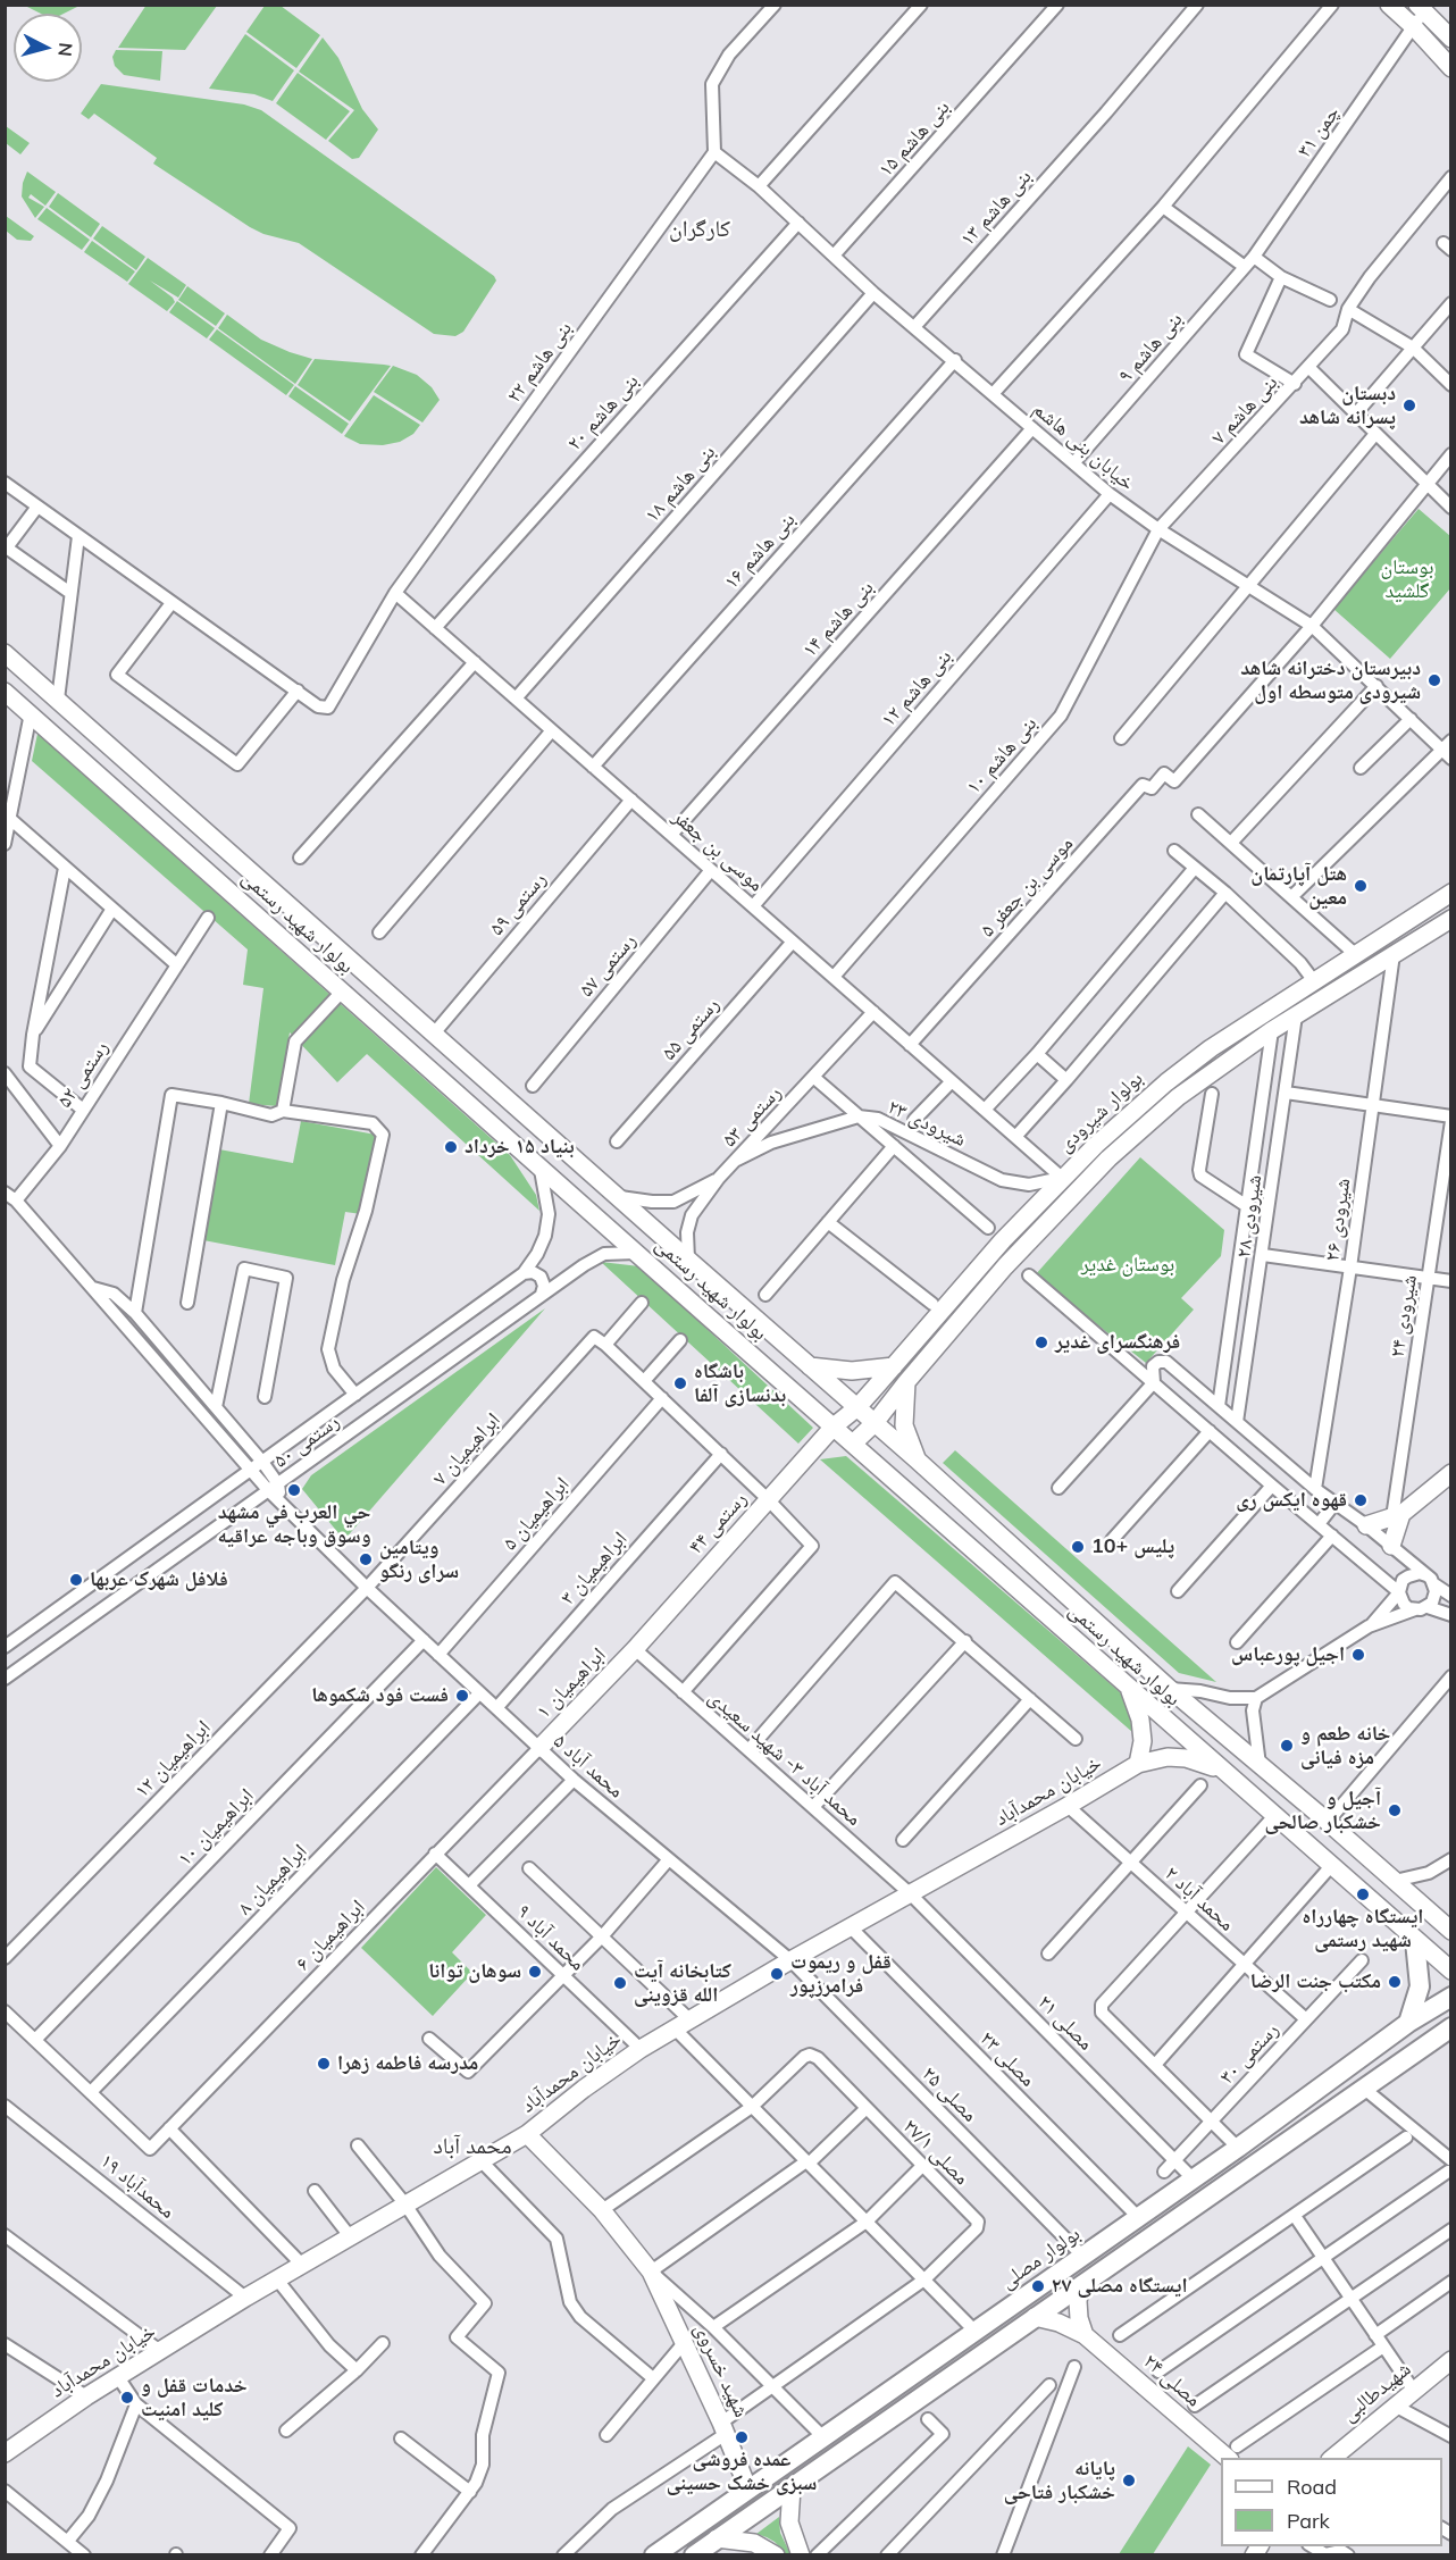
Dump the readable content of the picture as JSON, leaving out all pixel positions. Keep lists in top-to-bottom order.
{
  "streets": {
    "main road": [
      "بولوار شهید رستمی",
      "بولوار شیرودی",
      "رستمی ۴۴",
      "ابراهیمیان ۱",
      "خیابان محمدآباد",
      "بولوار مصلی",
      "شهید خسروی",
      "مصلی ۲۴",
      "شهیدطالبی"
    ],
    "street": [
      "چمن ۳۱",
      "بنی هاشم ۱۵",
      "بنی هاشم ۱۳",
      "بنی هاشم ۹",
      "بنی هاشم ۲۲",
      "بنی هاشم ۷",
      "بنی هاشم ۲۰",
      "خیابان بنی هاشم",
      "بنی هاشم ۱۸",
      "بنی هاشم ۱۶",
      "بنی هاشم ۱۴",
      "بنی هاشم ۱۲",
      "بنی هاشم ۱۰",
      "موسی بن جعفر",
      "موسی بن جعفر ۵",
      "رستمی ۵۹",
      "رستمی ۵۷",
      "رستمی ۵۵",
      "رستمی ۵۲",
      "رستمی ۵۳",
      "شیرودی ۲۳",
      "شیرودی ۲۸",
      "شیرودی ۲۶",
      "شیرودی ۲۴",
      "رستمی ۵۰",
      "ابراهیمیان ۷",
      "ابراهیمیان ۵",
      "ابراهیمیان ۳",
      "محمد آباد ۳- شهید سعیدی",
      "ابراهیمیان ۱۲",
      "محمد آباد ۵",
      "ابراهیمیان ۱۰",
      "ابراهیمیان ۸",
      "محمد آباد ۲",
      "ابراهیمیان ۶",
      "محمد آباد ۹",
      "مصلی ۲۱",
      "رستمی ۳۰",
      "مصلی ۲۳",
      "مصلی ۲۵",
      "مصلی ۲۷/۱",
      "محمدآباد ۱۹"
    ]
  },
  "crossings": [
    ["چمن ۳۱", "بنی هاشم ۹"],
    ["بنی هاشم ۱۵", "خیابان بنی هاشم"],
    ["بنی هاشم ۱۳", "خیابان بنی هاشم"],
    ["بنی هاشم ۹", "خیابان بنی هاشم"],
    ["بنی هاشم ۲۲", "خیابان بنی هاشم"],
    ["بنی هاشم ۲۲", "موسی بن جعفر"],
    ["بنی هاشم ۷", "خیابان بنی هاشم"],
    ["بنی هاشم ۷", "بنی هاشم ۱۰"],
    ["بنی هاشم ۲۰", "خیابان بنی هاشم"],
    ["بنی هاشم ۲۰", "موسی بن جعفر"],
    ["خیابان بنی هاشم", "بنی هاشم ۱۸"],
    ["خیابان بنی هاشم", "بنی هاشم ۱۶"],
    ["خیابان بنی هاشم", "بنی هاشم ۱۴"],
    ["خیابان بنی هاشم", "بنی هاشم ۱۲"],
    ["خیابان بنی هاشم", "بنی هاشم ۱۰"],
    ["خیابان بنی هاشم", "موسی بن جعفر ۵"],
    ["بنی هاشم ۱۸", "موسی بن جعفر"],
    ["بنی هاشم ۱۶", "موسی بن جعفر"],
    ["بنی هاشم ۱۴", "موسی بن جعفر"],
    ["بنی هاشم ۱۲", "موسی بن جعفر"],
    ["بنی هاشم ۱۰", "موسی بن جعفر"],
    ["موسی بن جعفر", "موسی بن جعفر ۵"],
    ["موسی بن جعفر", "رستمی ۵۹"],
    ["موسی بن جعفر", "رستمی ۵۷"],
    ["موسی بن جعفر", "رستمی ۵۵"],
    ["موسی بن جعفر", "بولوار شیرودی"],
    ["موسی بن جعفر", "رستمی ۵۳"],
    ["موسی بن جعفر", "شیرودی ۲۳"],
    ["رستمی ۵۹", "بولوار شهید رستمی"],
    ["بولوار شهید رستمی", "بولوار شیرودی"],
    ["بولوار شهید رستمی", "رستمی ۵۳"],
    ["بولوار شهید رستمی", "رستمی ۵۰"],
    ["بولوار شهید رستمی", "رستمی ۴۴"],
    ["بولوار شیرودی", "شیرودی ۲۳"],
    ["بولوار شیرودی", "شیرودی ۲۸"],
    ["بولوار شیرودی", "شیرودی ۲۶"],
    ["بولوار شیرودی", "رستمی ۴۴"],
    ["رستمی ۵۳", "شیرودی ۲۳"],
    ["رستمی ۵۰", "محمد آباد ۵"],
    ["ابراهیمیان ۷", "ابراهیمیان ۱۲"],
    ["ابراهیمیان ۷", "محمد آباد ۵"],
    ["ابراهیمیان ۵", "محمد آباد ۵"],
    ["رستمی ۴۴", "ابراهیمیان ۱"],
    ["رستمی ۴۴", "محمد آباد ۳- شهید سعیدی"],
    ["ابراهیمیان ۳", "محمد آباد ۵"],
    ["ابراهیمیان ۱", "محمد آباد ۳- شهید سعیدی"],
    ["ابراهیمیان ۱", "محمد آباد ۵"],
    ["ابراهیمیان ۱", "ابراهیمیان ۶"],
    ["محمد آباد ۳- شهید سعیدی", "خیابان محمدآباد"],
    ["محمد آباد ۳- شهید سعیدی", "مصلی ۲۱"],
    ["ابراهیمیان ۱۲", "محمد آباد ۵"],
    ["محمد آباد ۵", "خیابان محمدآباد"],
    ["محمد آباد ۵", "ابراهیمیان ۱۰"],
    ["محمد آباد ۵", "ابراهیمیان ۸"],
    ["محمد آباد ۵", "ابراهیمیان ۶"],
    ["محمد آباد ۵", "مصلی ۲۵"],
    ["خیابان محمدآباد", "محمد آباد ۲"],
    ["خیابان محمدآباد", "محمد آباد ۹"],
    ["خیابان محمدآباد", "مصلی ۲۱"],
    ["خیابان محمدآباد", "مصلی ۲۳"],
    ["خیابان محمدآباد", "مصلی ۲۵"],
    ["خیابان محمدآباد", "محمدآباد ۱۹"],
    ["خیابان محمدآباد", "شهید خسروی"],
    ["ابراهیمیان ۸", "ابراهیمیان ۶"],
    ["محمد آباد ۲", "رستمی ۳۰"],
    ["ابراهیمیان ۶", "محمد آباد ۹"],
    ["مصلی ۲۱", "رستمی ۳۰"],
    ["مصلی ۲۱", "بولوار مصلی"],
    ["مصلی ۲۳", "بولوار مصلی"],
    ["مصلی ۲۵", "بولوار مصلی"],
    ["بولوار مصلی", "شهید خسروی"]
  ],
  "districts": ["کارگران", "محمد آباد"],
  "parks": ["بوستان گلشید", "بوستان غدیر"],
  "places": [
    "دبستان پسرانه شاهد",
    "دبیرستان دخترانه شاهد شیرودی متوسطه اول",
    "هتل آپارتمان معین",
    "بنیاد ۱۵ خرداد",
    "فرهنگسرای غدیر",
    "باشگاه بدنسازی آلفا",
    "حي العرب في مشهد وسوق وباجه عراقيه",
    "قهوه ایکس ری",
    "پلیس +10",
    "ویتامین سرای رنگو",
    "فلافل شهرک عربها",
    "اجیل پورعباس",
    "فست فود شکموها",
    "خانه طعم و مزه فیانی",
    "آجیل و خشکبار صالحی",
    "ایستگاه چهارراه شهید رستمی",
    "سوهان توانا",
    "قفل و ریموت فرامرزپور",
    "مكتب جنت الرضا",
    "کتابخانه آیت الله قزوینی",
    "مدرسه فاطمه زهرا",
    "ایستگاه مصلی ۲۷",
    "خدمات قفل و کلید امنیت",
    "عمده فروشی سبزی خشک حسینی",
    "پایانه خشکبار فتاحی"
  ],
  "legend": ["Road", "Park"],
  "north": "right"
}
